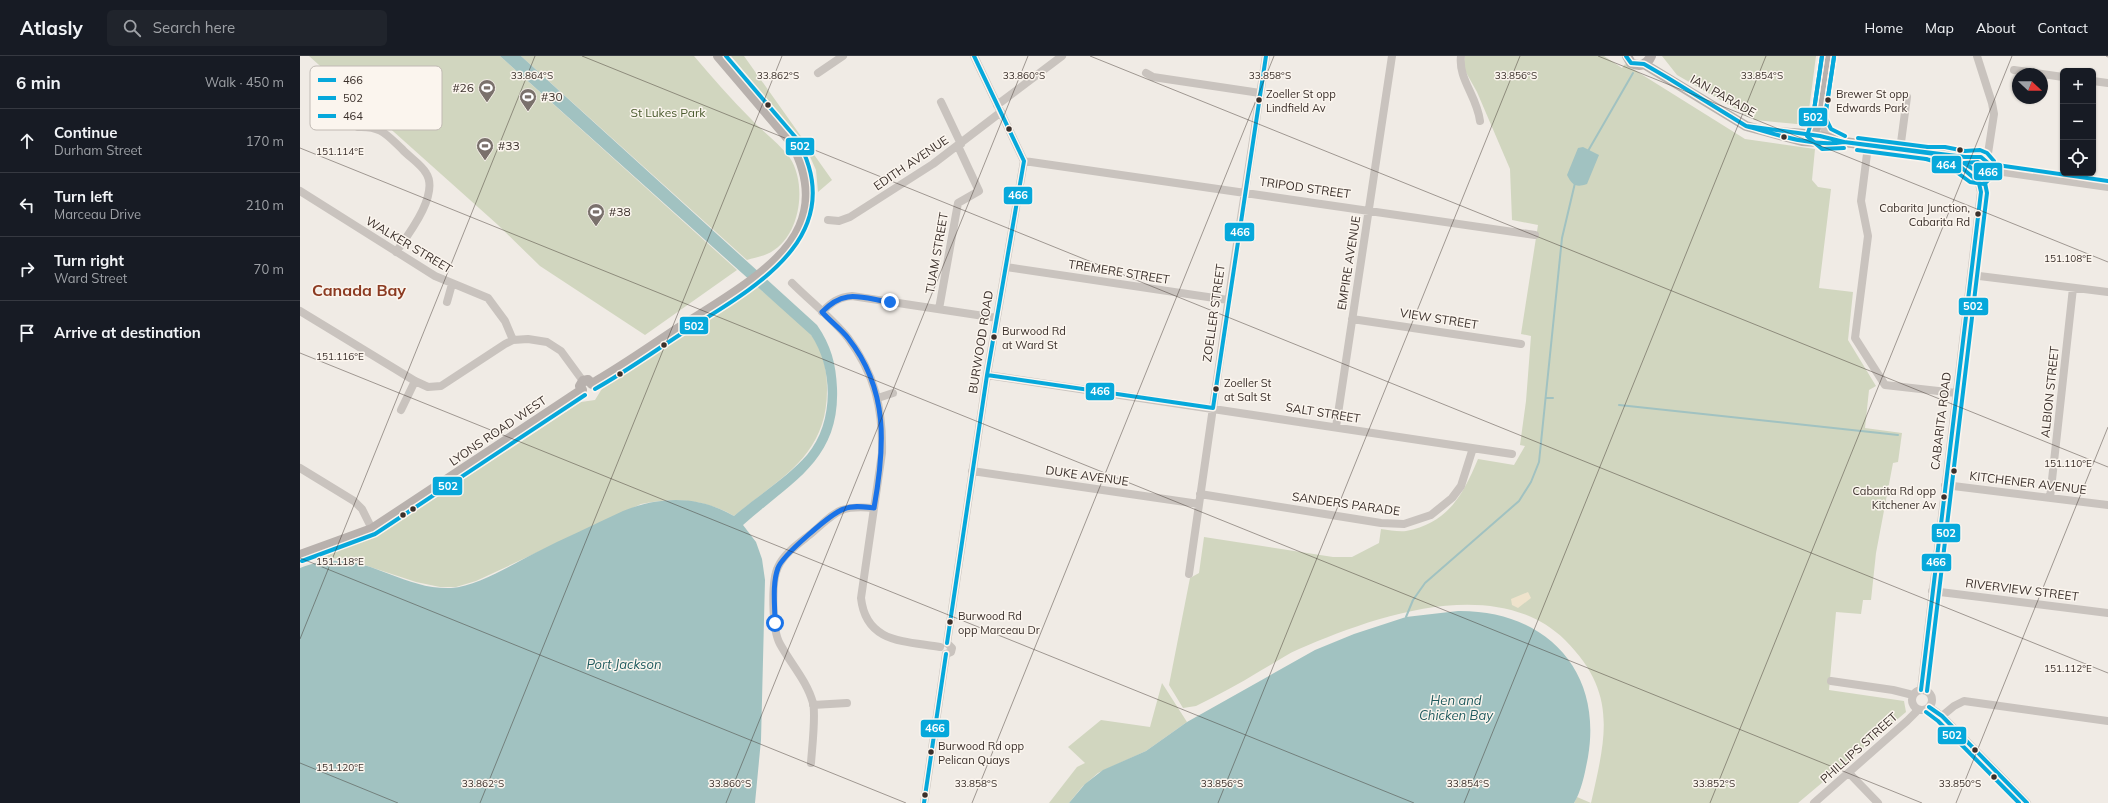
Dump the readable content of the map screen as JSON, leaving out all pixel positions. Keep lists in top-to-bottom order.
{
  "streets": {
    "main road": ["IAN PARADE", "LYONS ROAD WEST"],
    "street": [
      "EDITH AVENUE",
      "TRIPOD STREET",
      "WALKER STREET",
      "TUAM STREET",
      "EMPIRE AVENUE",
      "TREMERE STREET",
      "ZOELLER STREET",
      "VIEW STREET",
      "BURWOOD ROAD",
      "ALBION STREET",
      "SALT STREET",
      "CABARITA ROAD",
      "DUKE AVENUE",
      "KITCHENER AVENUE",
      "SANDERS PARADE",
      "RIVERVIEW STREET",
      "PHILLIPS STREET"
    ]
  },
  "crossings": [
    ["EDITH AVENUE", "TUAM STREET"],
    ["TRIPOD STREET", "EMPIRE AVENUE"],
    ["TRIPOD STREET", "ZOELLER STREET"],
    ["TRIPOD STREET", "BURWOOD ROAD"],
    ["EMPIRE AVENUE", "VIEW STREET"],
    ["EMPIRE AVENUE", "SALT STREET"],
    ["TREMERE STREET", "ZOELLER STREET"],
    ["TREMERE STREET", "BURWOOD ROAD"],
    ["ZOELLER STREET", "SALT STREET"],
    ["ZOELLER STREET", "DUKE AVENUE"],
    ["ZOELLER STREET", "SANDERS PARADE"],
    ["BURWOOD ROAD", "SALT STREET"],
    ["BURWOOD ROAD", "DUKE AVENUE"],
    ["ALBION STREET", "KITCHENER AVENUE"],
    ["SALT STREET", "SANDERS PARADE"],
    ["CABARITA ROAD", "KITCHENER AVENUE"],
    ["CABARITA ROAD", "RIVERVIEW STREET"],
    ["CABARITA ROAD", "PHILLIPS STREET"]
  ],
  "districts": ["Canada Bay"],
  "water": ["Port Jackson", "Hen and Chicken Bay"],
  "parks": ["St Lukes Park"],
  "places": {
    "other": [
      "Zoeller St opp Lindfield Av",
      "Brewer St opp Edwards Park",
      "Cabarita Junction, Cabarita Rd",
      "Burwood Rd at Ward St",
      "Zoeller St at Salt St",
      "Cabarita Rd opp Kitchener Av",
      "Burwood Rd opp Marceau Dr",
      "Burwood Rd opp Pelican Quays"
    ],
    "sports": [
      "#26",
      "#30",
      "#33",
      "#38"
    ]
  },
  "lines": ["transit line 466", "transit line 502", "transit line 464"],
  "legend": ["466", "502", "464"],
  "north": "right",
  "page": {
    "header": "Atlasly",
    "search": "Search here",
    "nav": [
      "Home",
      "Map",
      "About",
      "Contact"
    ],
    "heading": ["6 min", "Walk · 450 m"],
    "map_buttons": ["+", "−"],
    "list": [
      ["Continue", "Durham Street", "170 m"],
      ["Turn left", "Marceau Drive", "210 m"],
      ["Turn right", "Ward Street", "70 m"],
      "Arrive at destination"
    ]
  },
  "coordinates": [
    "33.864°S",
    "33.862°S",
    "33.860°S",
    "33.858°S",
    "33.856°S",
    "33.854°S",
    "151.114°E",
    "151.108°E",
    "151.116°E",
    "151.110°E",
    "151.118°E",
    "151.112°E",
    "151.120°E",
    "33.852°S",
    "33.850°S"
  ]
}
